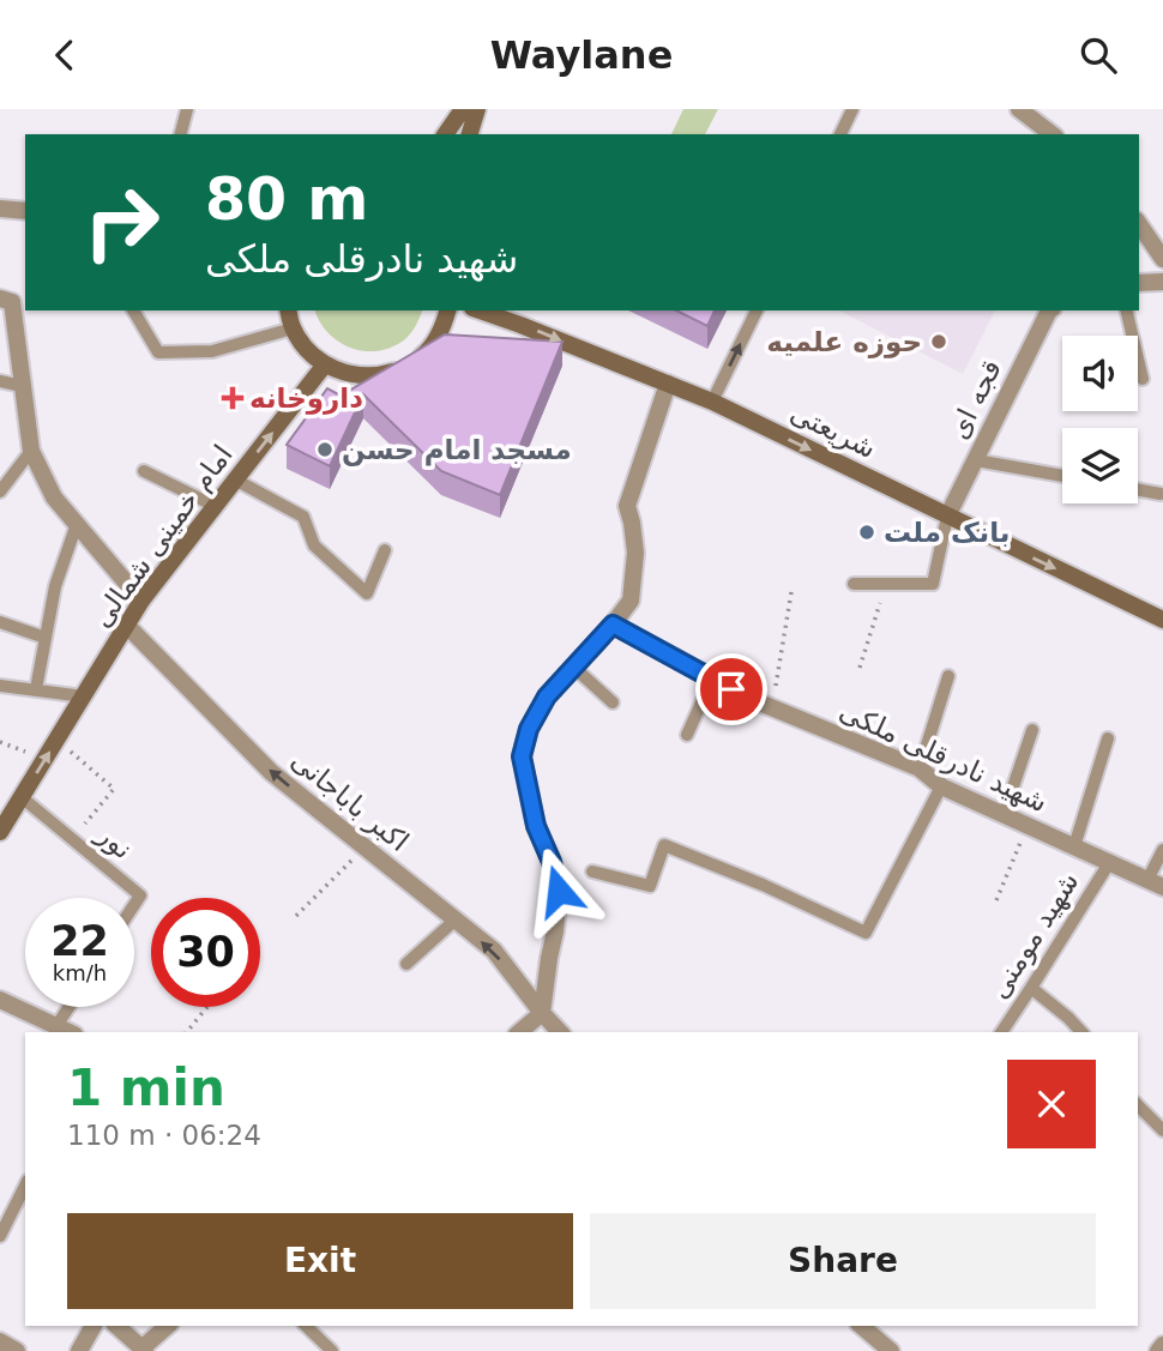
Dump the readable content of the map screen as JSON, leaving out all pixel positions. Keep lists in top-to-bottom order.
{
  "streets": {
    "main road": ["شریعتی", "امام خمینی شمالی"],
    "street": ["قجه ای", "شهید نادرقلی ملکی", "اکبر باباجانی"],
    "lane": ["نور", "شهید مومنی"]
  },
  "crossings": [
    ["قجه ای", "شریعتی"],
    ["امام خمینی شمالی", "اکبر باباجانی"],
    ["امام خمینی شمالی", "نور"],
    ["شهید نادرقلی ملکی", "شهید مومنی"]
  ],
  "one_way": ["شریعتی", "امام خمینی شمالی", "اکبر باباجانی"],
  "places": {
    "other": ["حوزه علمیه", "مسجد امام حسن", "بانک ملت"],
    "health": ["داروخانه"]
  },
  "page": {
    "header": "Waylane",
    "turn": ["80 m", "شهید نادرقلی ملکی"],
    "speed": "22 km/h",
    "limit": "30",
    "heading": ["1 min", "110 m · 06:24"],
    "buttons": ["Exit", "Share"]
  }
}
